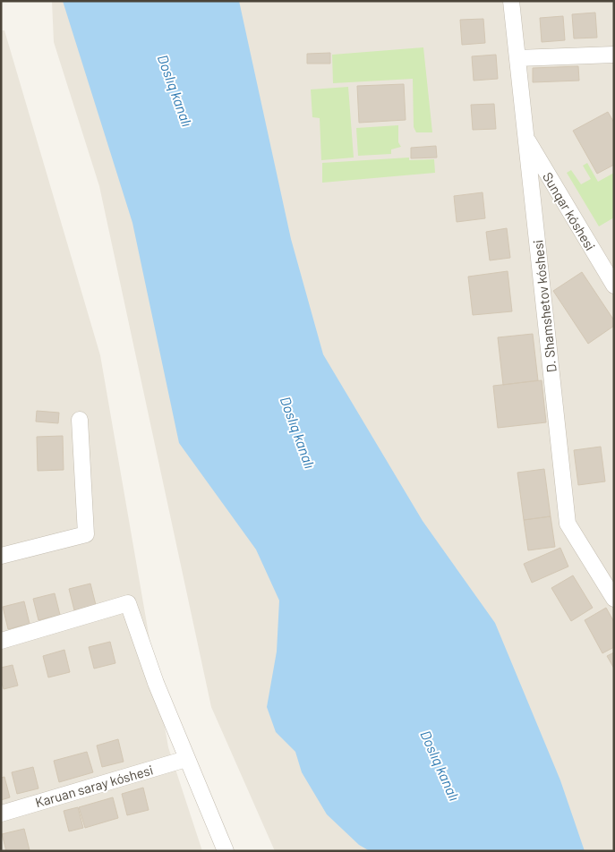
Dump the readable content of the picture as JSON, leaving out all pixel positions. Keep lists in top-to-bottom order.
{
  "streets": {
    "street": ["Sunqar kóshesi", "D. Shamshetov kóshesi", "Karuan saray kóshesi"]
  },
  "crossings": [
    ["Sunqar kóshesi", "D. Shamshetov kóshesi"]
  ],
  "water": ["Doslıq kanalı"]
}
